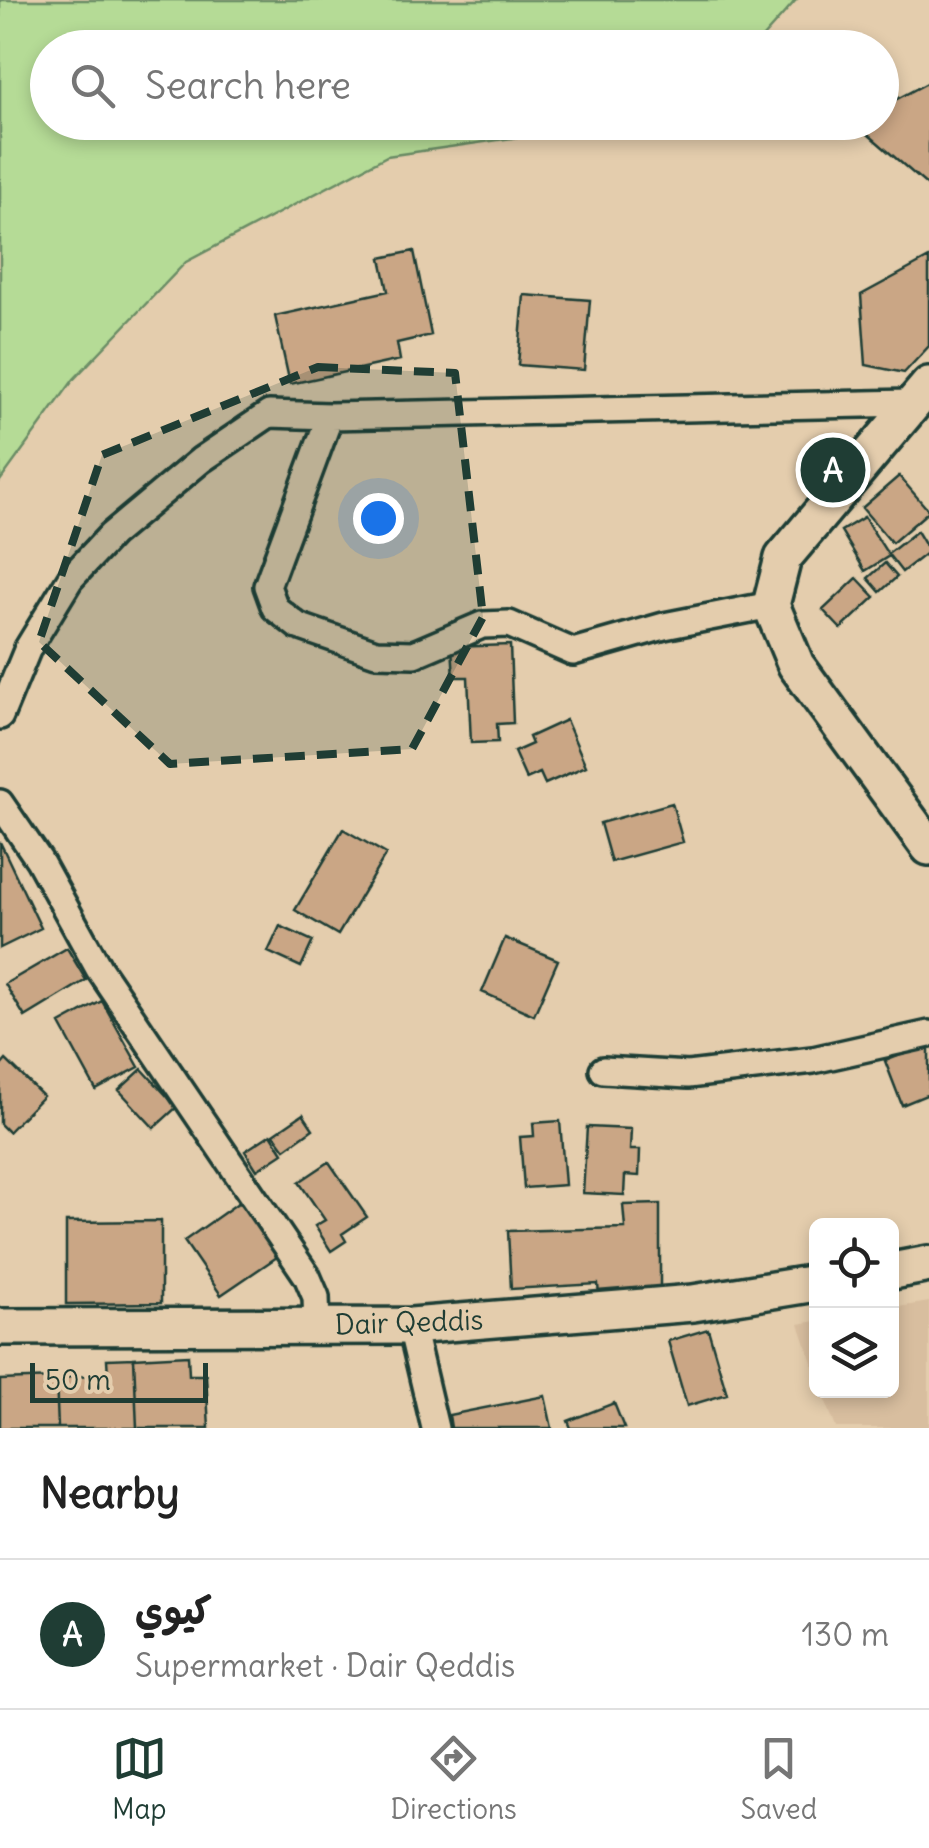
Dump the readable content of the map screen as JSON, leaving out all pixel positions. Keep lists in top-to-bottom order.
{
  "streets": {
    "main road": ["Dair Qeddis"]
  },
  "scale_bar": "50 m",
  "page": {
    "search": "Search here",
    "pins": "A",
    "scale": "50 m",
    "heading": "Nearby",
    "list": [
      {
        "mark": "A",
        "name": "كيوي",
        "note": "Supermarket · Dair Qeddis",
        "value": "130 m"
      }
    ],
    "nav": ["Map", "Directions", "Saved"]
  }
}
